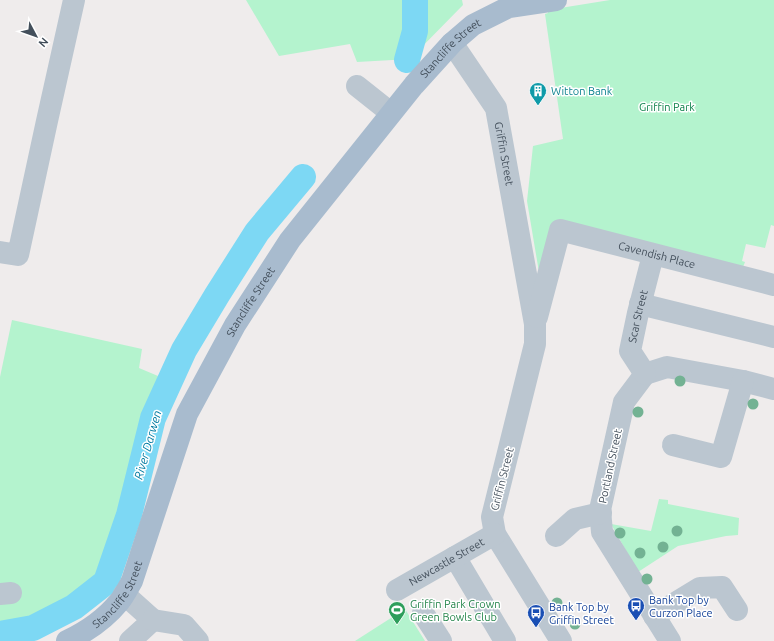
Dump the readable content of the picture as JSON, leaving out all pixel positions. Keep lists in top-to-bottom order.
{
  "streets": {
    "main road": ["Stancliffe Street"],
    "street": [
      "Griffin Street",
      "Cavendish Place",
      "Scar Street",
      "Portland Street",
      "Newcastle Street"
    ]
  },
  "crossings": [
    ["Stancliffe Street", "Griffin Street"],
    ["Griffin Street", "Cavendish Place"],
    ["Griffin Street", "Newcastle Street"],
    ["Cavendish Place", "Scar Street"],
    ["Scar Street", "Portland Street"]
  ],
  "water": ["River Darwen"],
  "parks": ["Griffin Park"],
  "places": {
    "building": ["Witton Bank"],
    "bus stop": ["Bank Top by Curzon Place", "Bank Top by Griffin Street"],
    "sports": ["Griffin Park Crown Green Bowls Club"]
  },
  "north": "bottom right"
}
